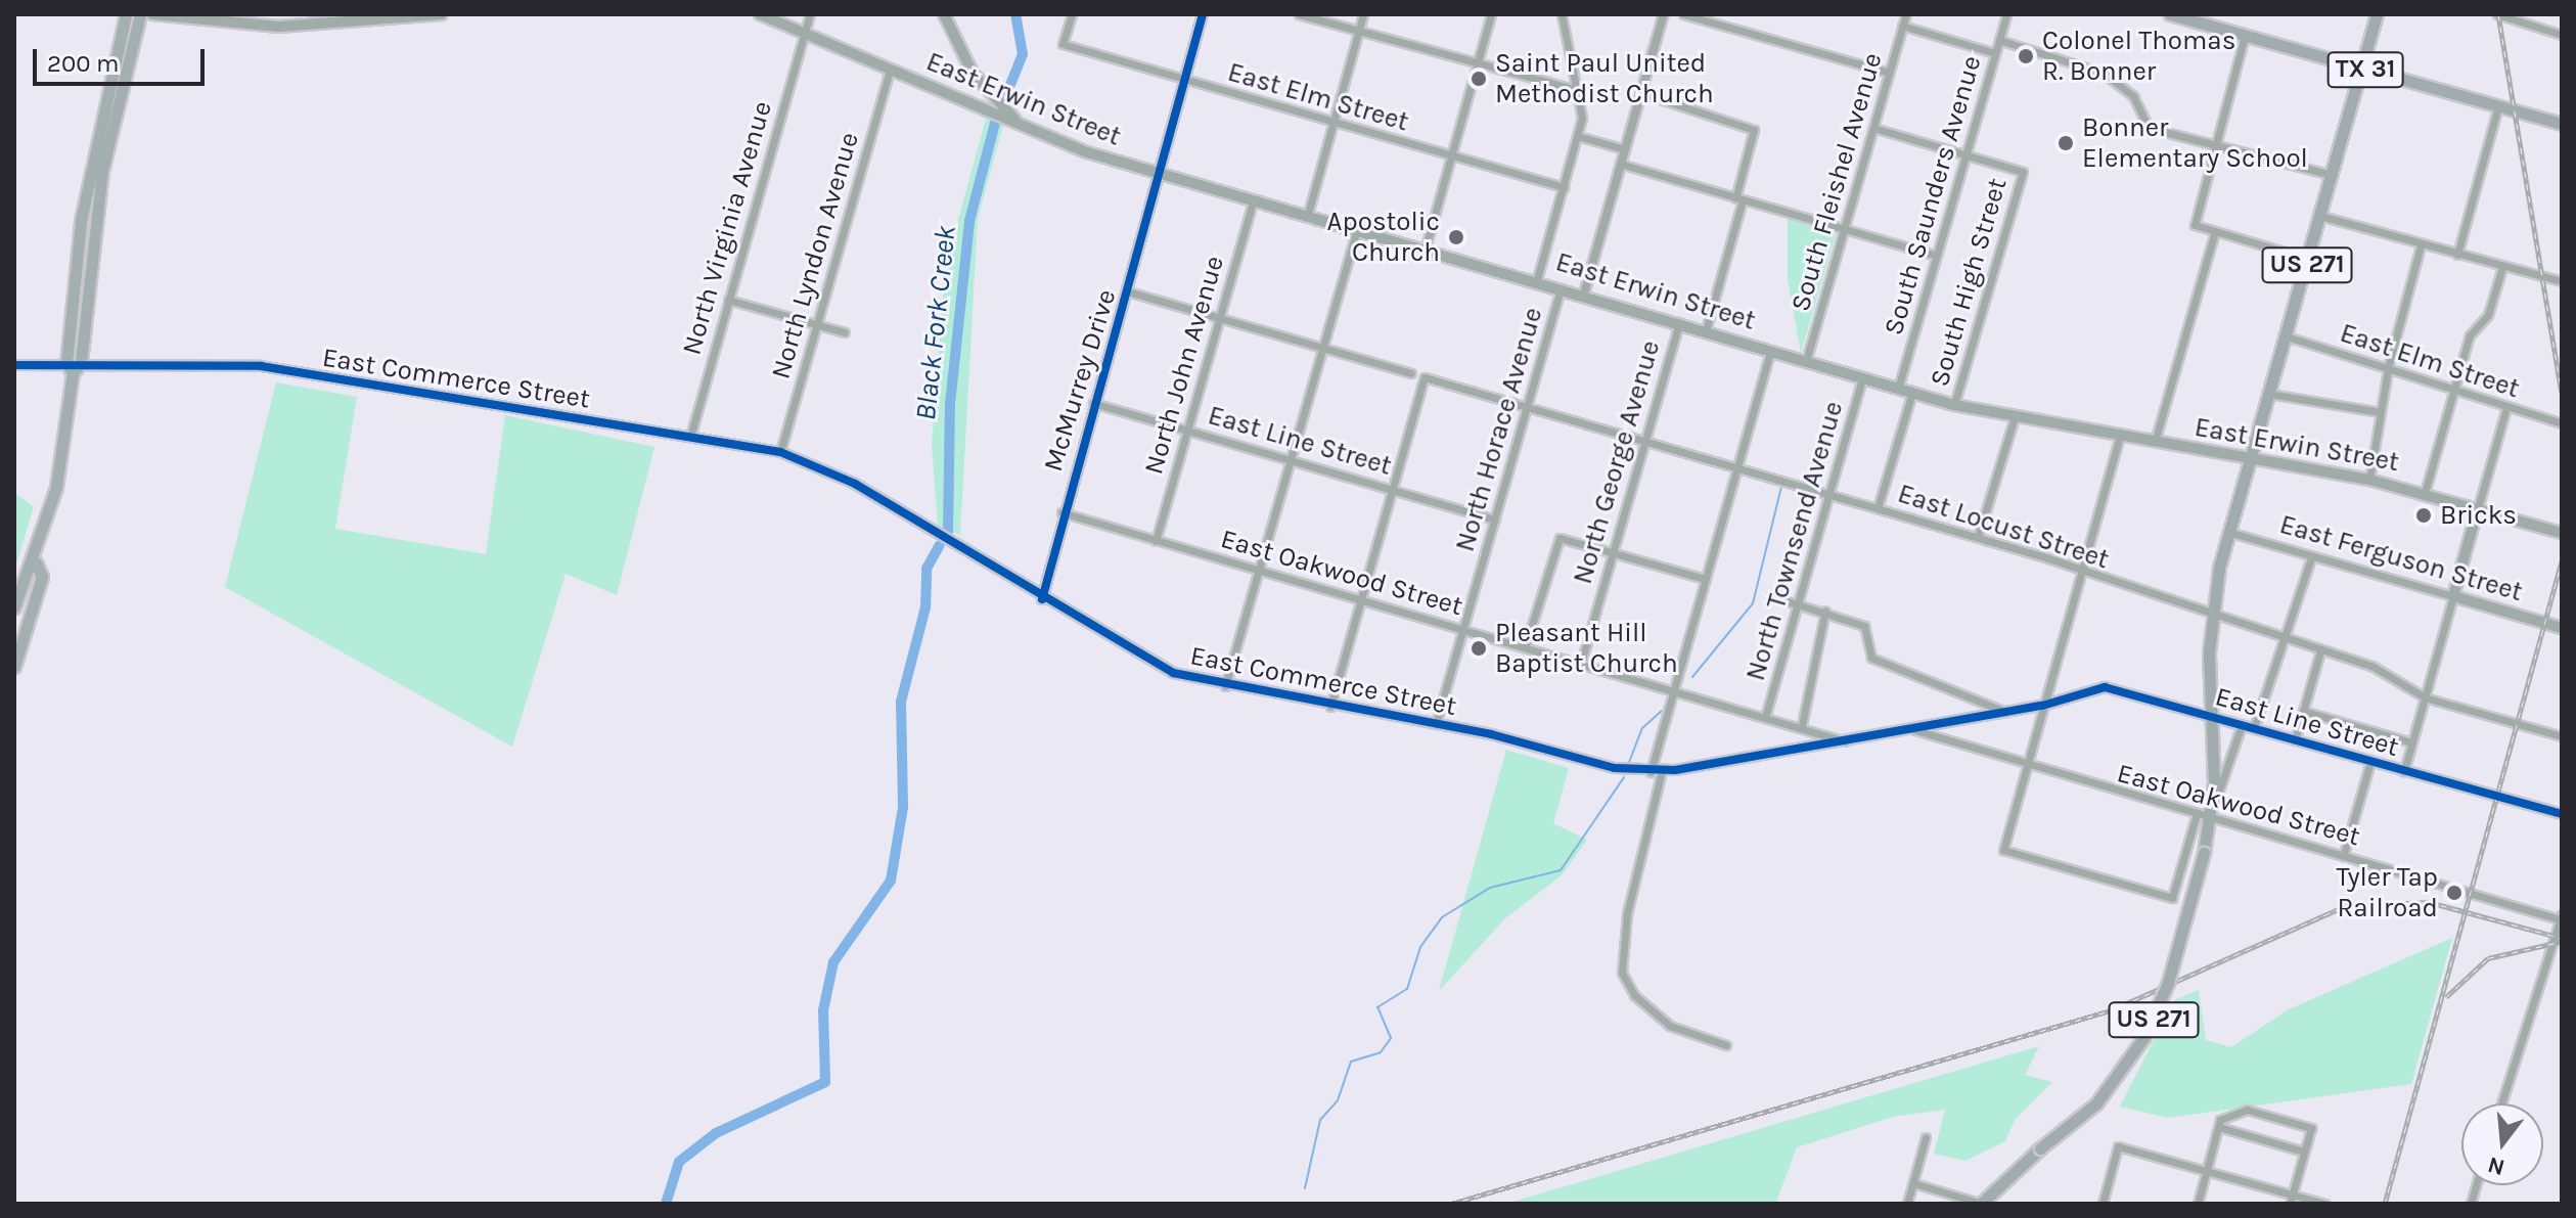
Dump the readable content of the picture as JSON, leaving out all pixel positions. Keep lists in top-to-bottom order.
{
  "streets": {
    "main road": [
      "TX 31",
      "East Erwin Street",
      "US 271",
      "East Ferguson Street"
    ],
    "street": [
      "East Elm Street",
      "South Fleishel Avenue",
      "South Saunders Avenue",
      "North Virginia Avenue",
      "North Lyndon Avenue",
      "South High Street",
      "North John Avenue",
      "East Commerce Street",
      "McMurrey Drive",
      "North Horace Avenue",
      "East Line Street",
      "North George Avenue",
      "East Locust Street",
      "North Townsend Avenue",
      "East Oakwood Street"
    ]
  },
  "crossings": [
    ["TX 31", "US 271"],
    ["East Elm Street", "US 271"],
    ["East Elm Street", "McMurrey Drive"],
    ["East Erwin Street", "South Fleishel Avenue"],
    ["East Erwin Street", "South Saunders Avenue"],
    ["East Erwin Street", "North Virginia Avenue"],
    ["East Erwin Street", "North Lyndon Avenue"],
    ["East Erwin Street", "US 271"],
    ["East Erwin Street", "South High Street"],
    ["East Erwin Street", "North John Avenue"],
    ["East Erwin Street", "McMurrey Drive"],
    ["East Erwin Street", "North Horace Avenue"],
    ["East Erwin Street", "North George Avenue"],
    ["East Erwin Street", "North Townsend Avenue"],
    ["South Saunders Avenue", "South High Street"],
    ["North Virginia Avenue", "East Commerce Street"],
    ["North Lyndon Avenue", "East Commerce Street"],
    ["US 271", "East Line Street"],
    ["US 271", "East Locust Street"],
    ["US 271", "East Ferguson Street"],
    ["US 271", "East Oakwood Street"],
    ["North John Avenue", "East Line Street"],
    ["North John Avenue", "East Oakwood Street"],
    ["East Commerce Street", "McMurrey Drive"],
    ["East Commerce Street", "North Horace Avenue"],
    ["East Commerce Street", "East Line Street"],
    ["East Commerce Street", "East Oakwood Street"],
    ["McMurrey Drive", "East Line Street"],
    ["McMurrey Drive", "East Oakwood Street"],
    ["North Horace Avenue", "East Line Street"],
    ["North Horace Avenue", "East Locust Street"],
    ["North Horace Avenue", "East Oakwood Street"],
    ["East Line Street", "East Locust Street"],
    ["North George Avenue", "East Locust Street"],
    ["North George Avenue", "East Oakwood Street"],
    ["East Locust Street", "North Townsend Avenue"],
    ["North Townsend Avenue", "East Oakwood Street"]
  ],
  "water": ["Black Fork Creek"],
  "places": [
    "Colonel Thomas R. Bonner",
    "Saint Paul United Methodist Church",
    "Bonner Elementary School",
    "Apostolic Church",
    "Bricks",
    "Pleasant Hill Baptist Church",
    "Tyler Tap Railroad"
  ],
  "scale_bar": "200 m",
  "north": "bottom"
}
